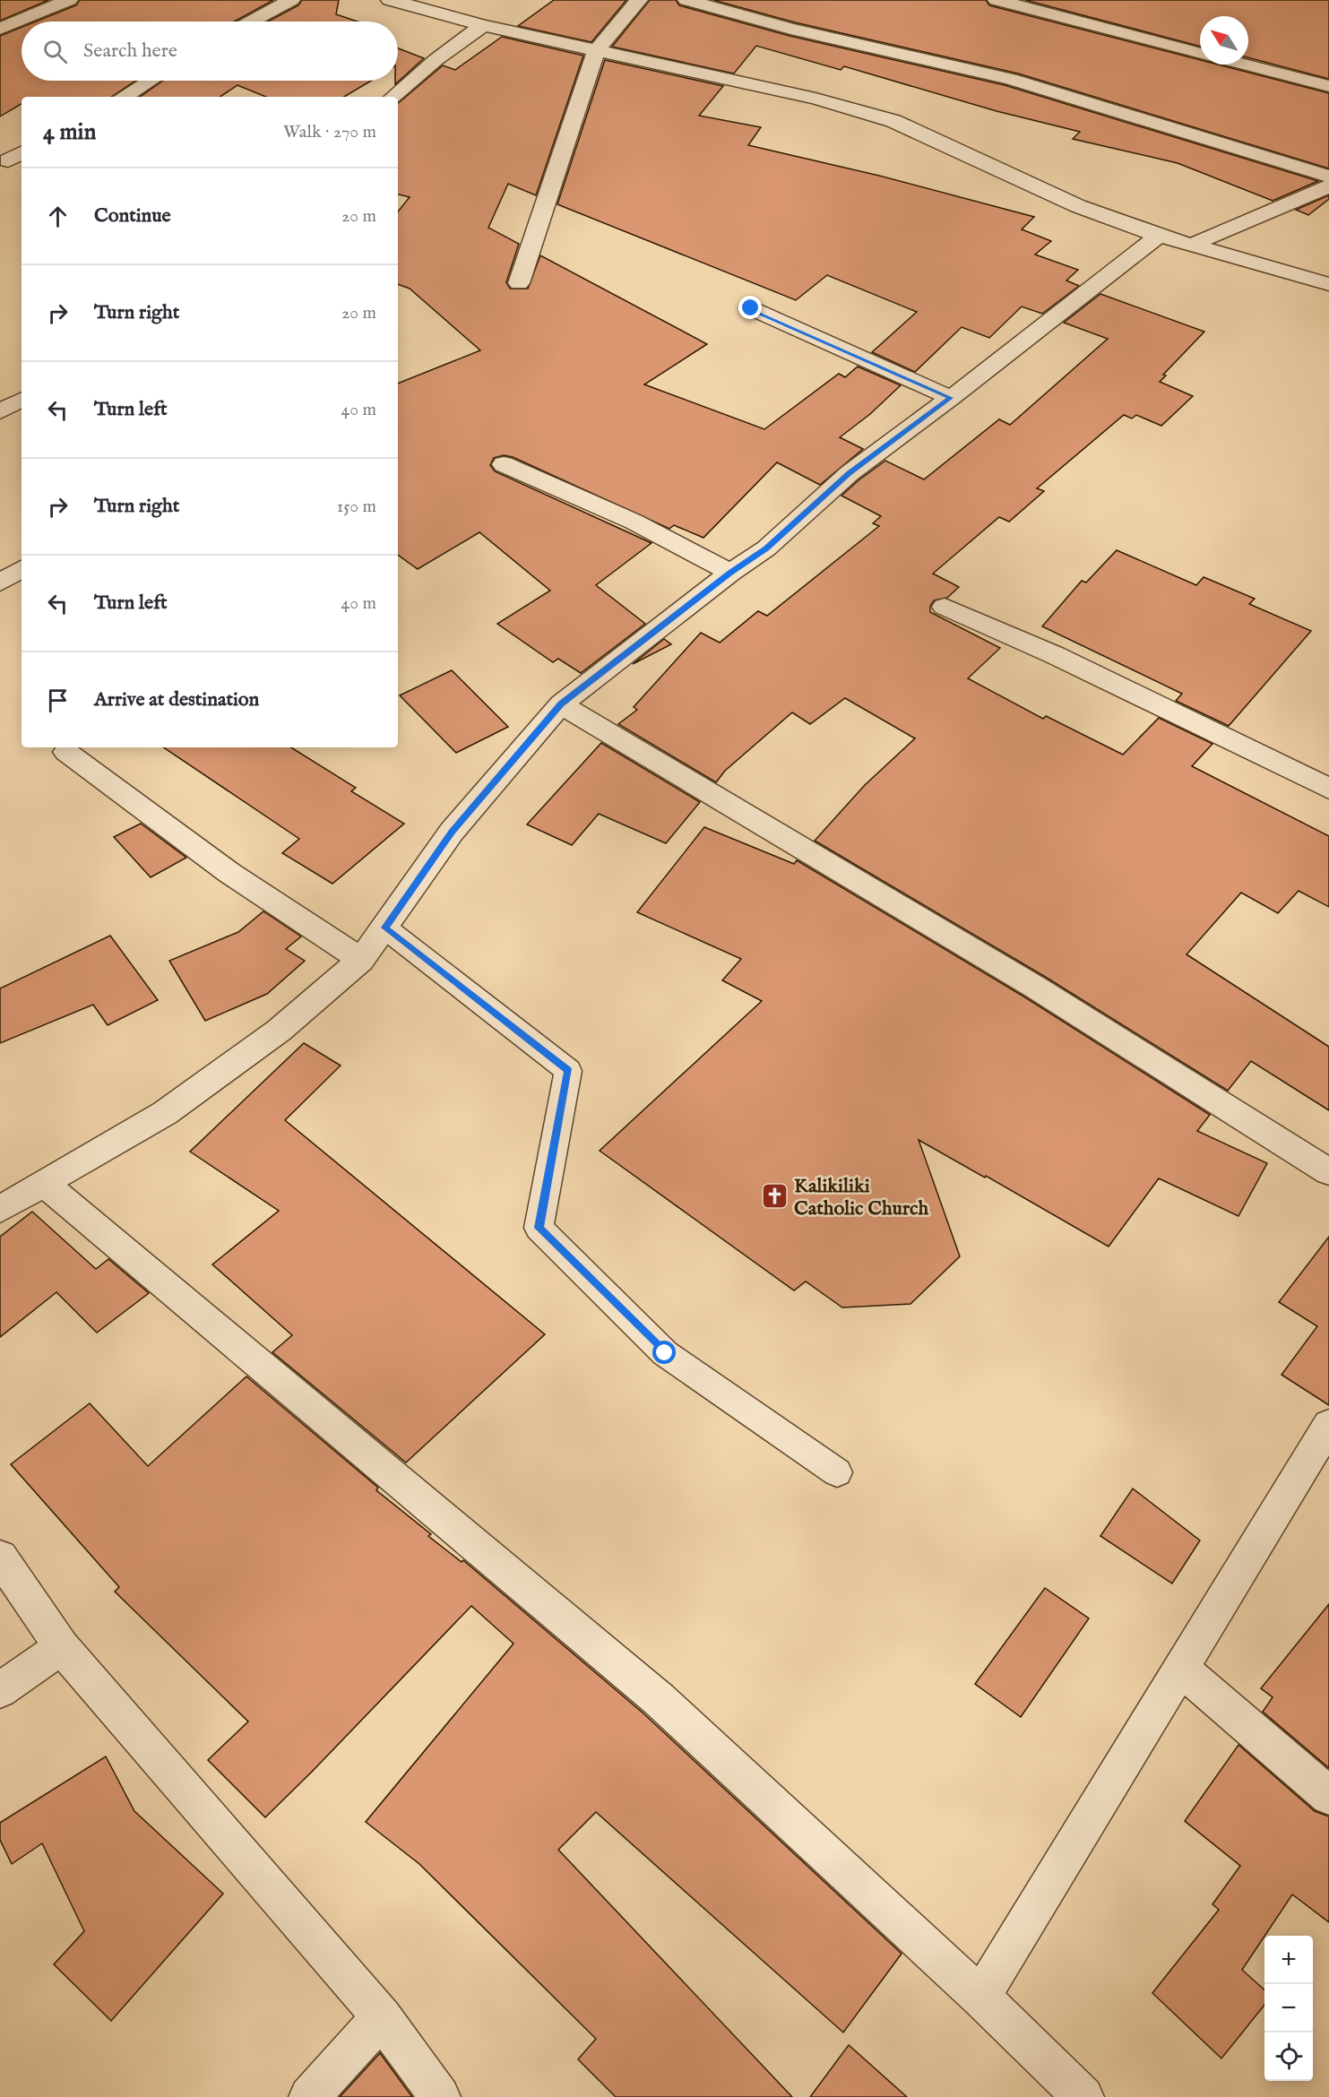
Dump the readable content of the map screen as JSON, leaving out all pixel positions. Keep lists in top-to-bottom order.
{
  "places": {
    "church": ["Kalikiliki Catholic Church"]
  },
  "north": "top left",
  "page": {
    "search": "Search here",
    "heading": ["4 min", "Walk · 270 m"],
    "list": [
      ["Continue", "20 m"],
      ["Turn right", "20 m"],
      ["Turn left", "40 m"],
      ["Turn right", "150 m"],
      ["Turn left", "40 m"],
      "Arrive at destination"
    ],
    "map_buttons": ["+", "−"]
  }
}
